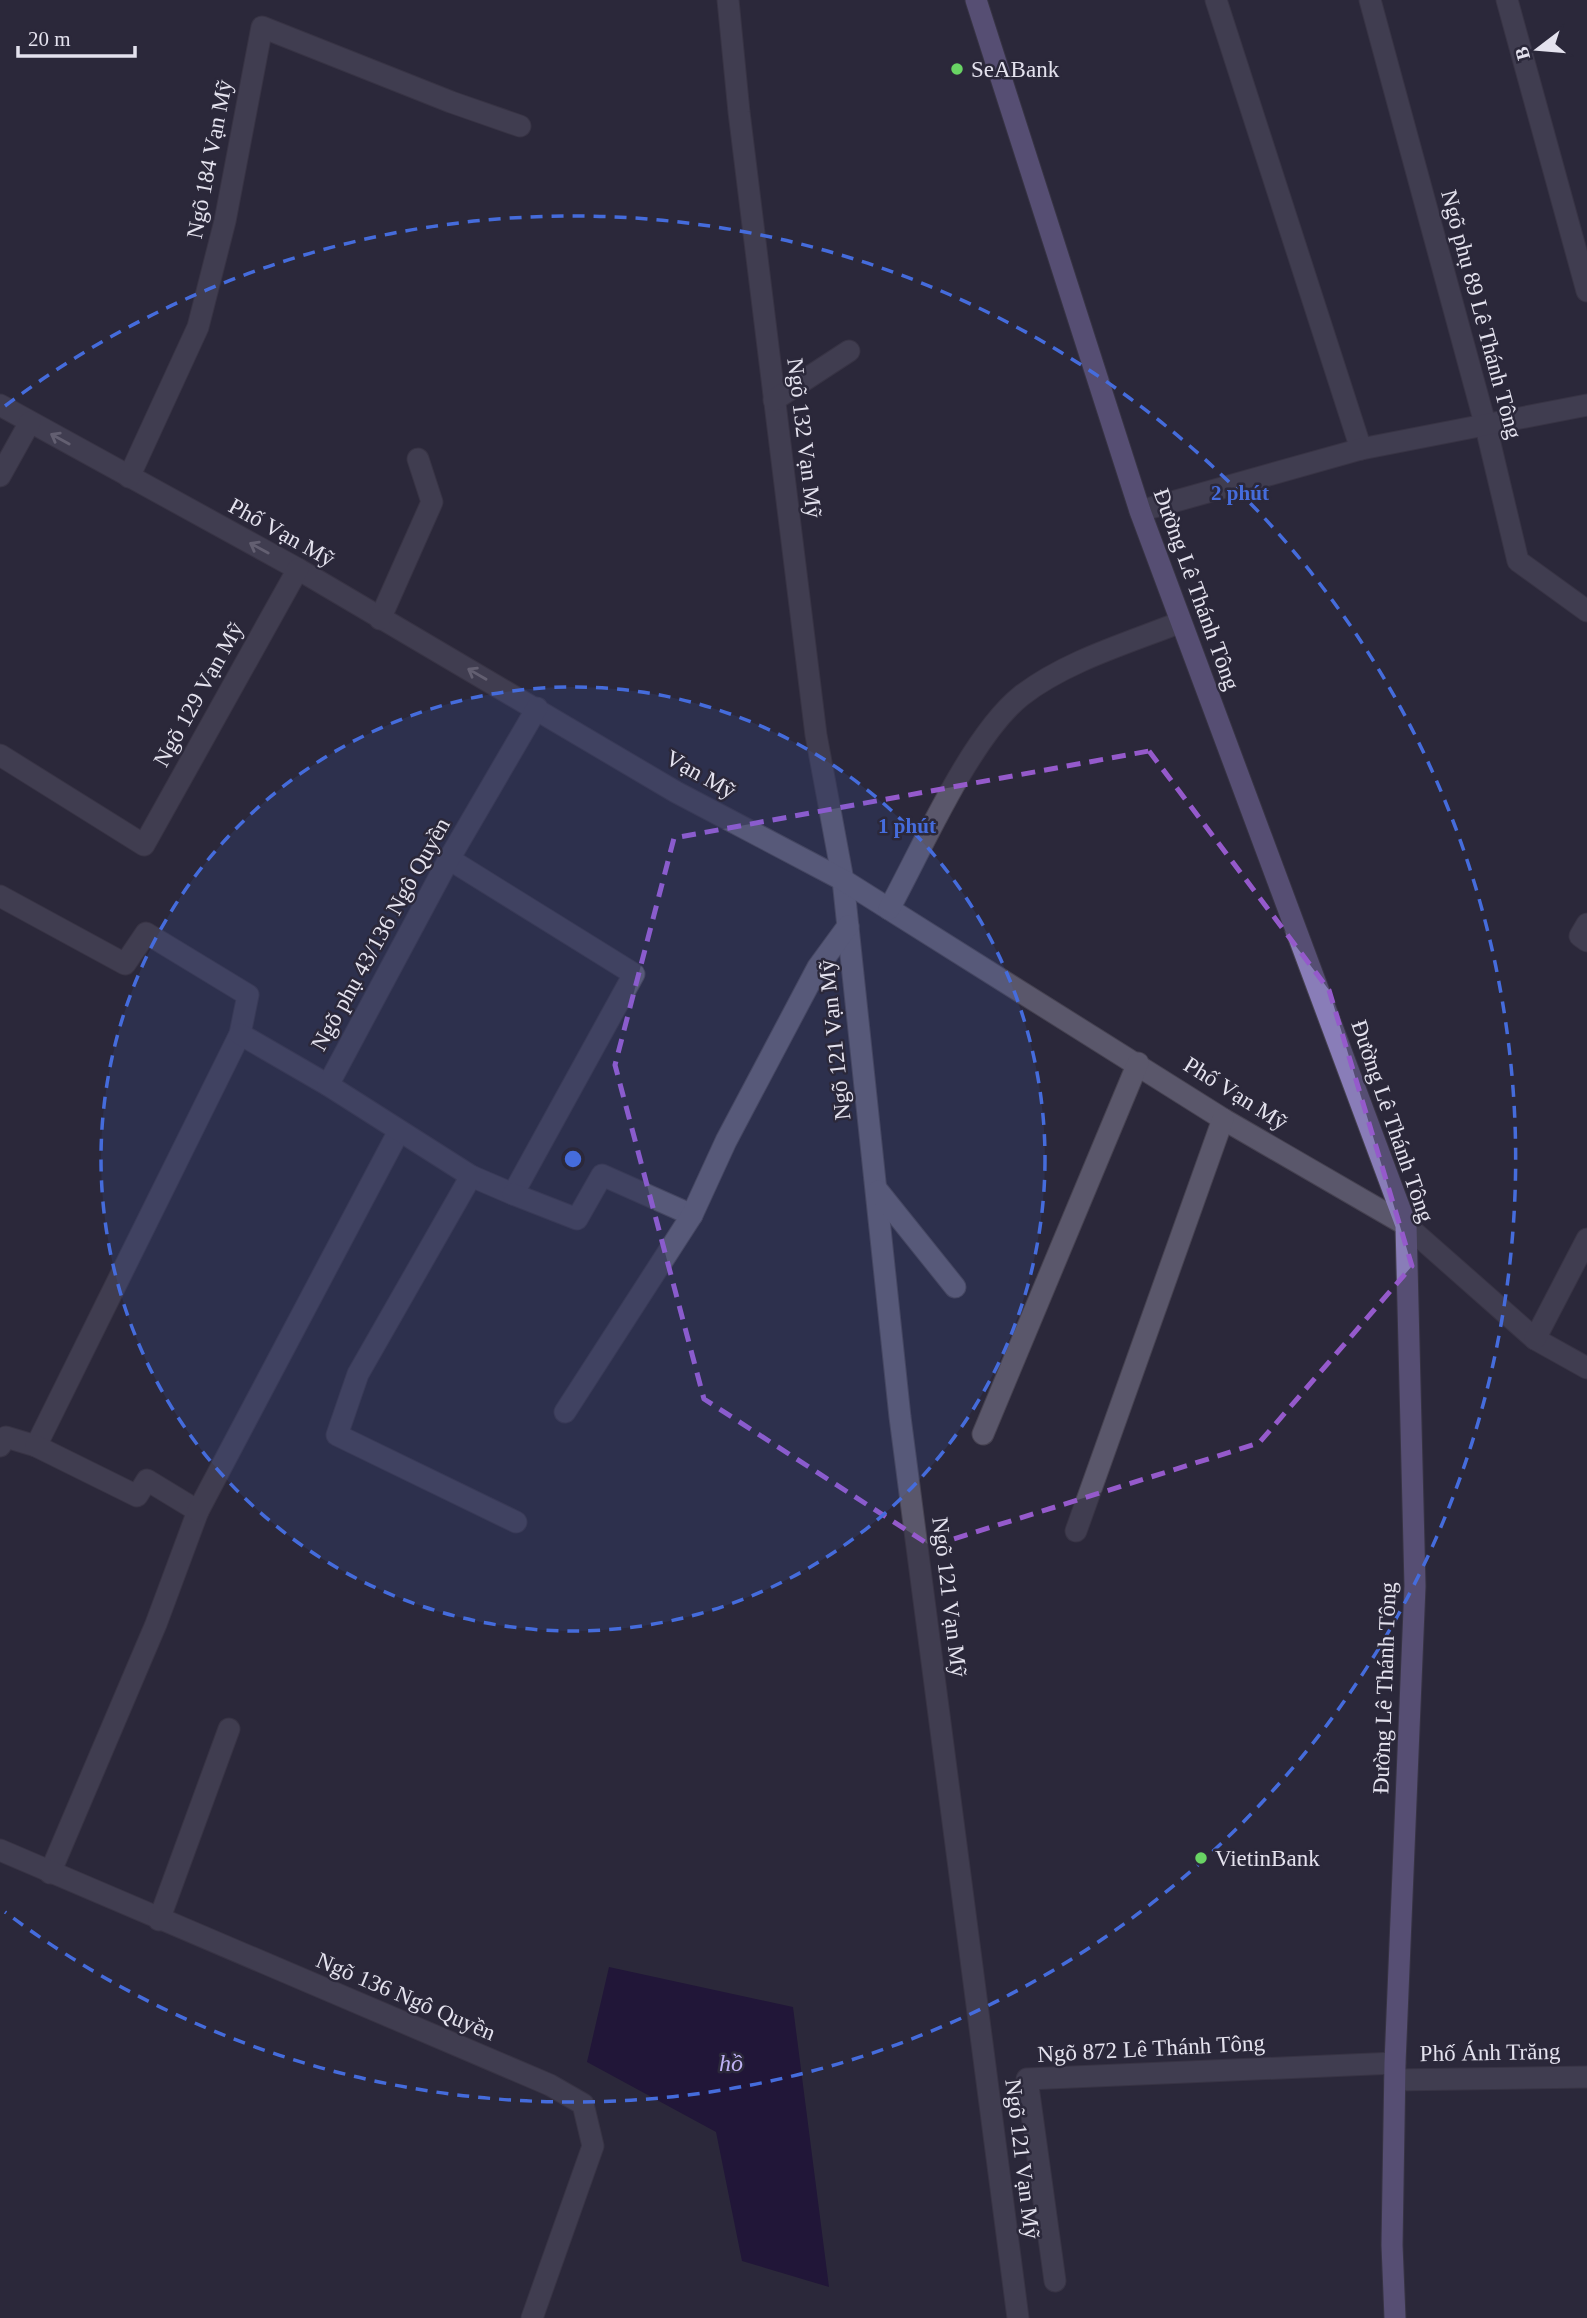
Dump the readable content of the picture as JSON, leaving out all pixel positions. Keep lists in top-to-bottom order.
{
  "streets": {
    "main road": ["Đường Lê Thánh Tông"],
    "street": [
      "Ngõ 184 Vạn Mỹ",
      "Ngõ phụ 89 Lê Thánh Tông",
      "Ngõ 132 Vạn Mỹ",
      "Phố Vạn Mỹ",
      "Ngõ 129 Vạn Mỹ",
      "Vạn Mỹ",
      "Ngõ phụ 43/136 Ngô Quyền",
      "Ngõ 121 Vạn Mỹ",
      "Ngõ 136 Ngô Quyền",
      "Ngõ 872 Lê Thánh Tông",
      "Phố Ánh Trăng"
    ]
  },
  "crossings": [
    ["Ngõ 184 Vạn Mỹ", "Phố Vạn Mỹ"],
    ["Ngõ 132 Vạn Mỹ", "Phố Vạn Mỹ"],
    ["Ngõ 132 Vạn Mỹ", "Vạn Mỹ"],
    ["Ngõ 132 Vạn Mỹ", "Ngõ 121 Vạn Mỹ"],
    ["Phố Vạn Mỹ", "Đường Lê Thánh Tông"],
    ["Phố Vạn Mỹ", "Ngõ 129 Vạn Mỹ"],
    ["Phố Vạn Mỹ", "Vạn Mỹ"],
    ["Phố Vạn Mỹ", "Ngõ phụ 43/136 Ngô Quyền"],
    ["Phố Vạn Mỹ", "Ngõ 121 Vạn Mỹ"],
    ["Đường Lê Thánh Tông", "Ngõ 872 Lê Thánh Tông"],
    ["Đường Lê Thánh Tông", "Phố Ánh Trăng"],
    ["Vạn Mỹ", "Ngõ phụ 43/136 Ngô Quyền"],
    ["Vạn Mỹ", "Ngõ 121 Vạn Mỹ"],
    ["Ngõ 872 Lê Thánh Tông", "Phố Ánh Trăng"]
  ],
  "water": ["hồ"],
  "places": ["SeABank", "VietinBank"],
  "scale_bar": "20 m",
  "north": "left",
  "rings": ["2 phút", "1 phút"]
}
